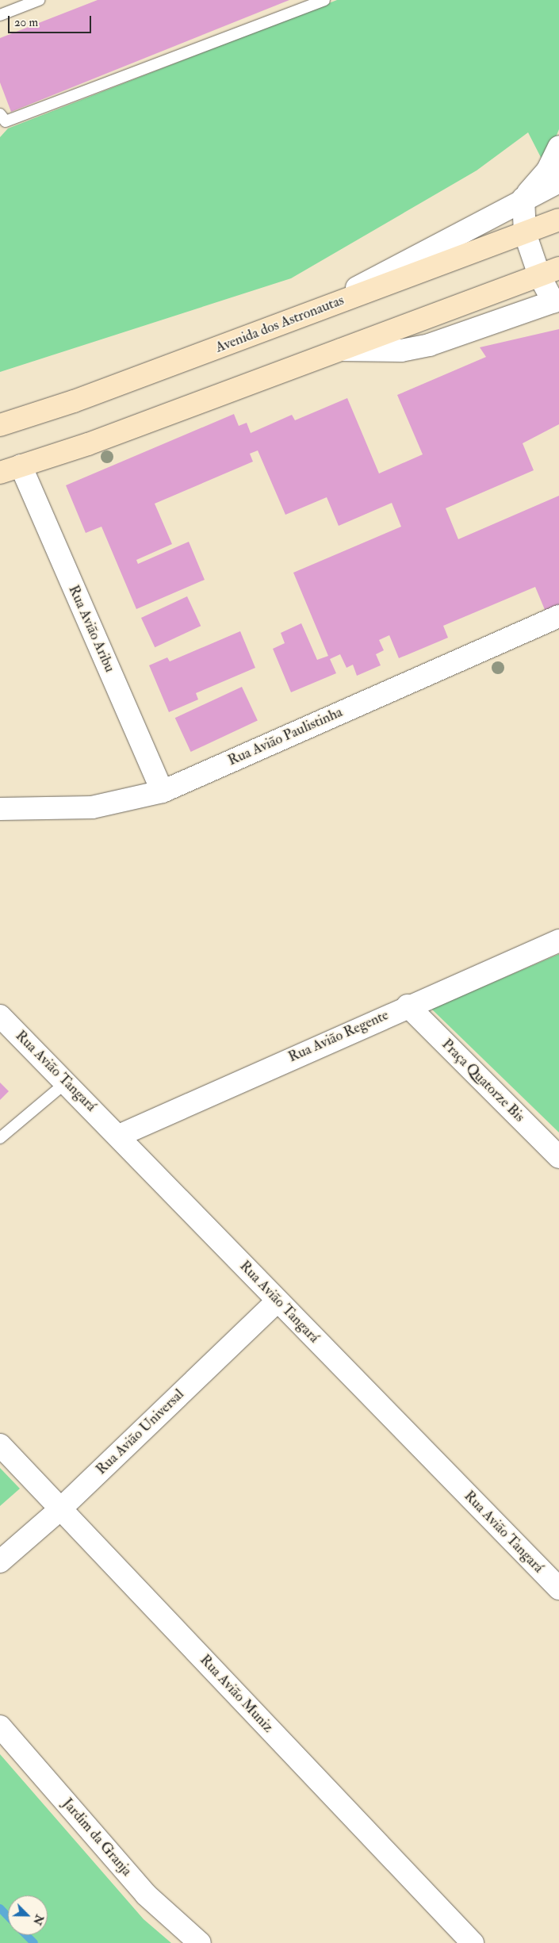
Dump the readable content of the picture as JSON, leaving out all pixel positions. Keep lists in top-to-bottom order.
{
  "streets": {
    "main road": ["Avenida dos Astronautas"],
    "street": [
      "Rua Avião Aribu",
      "Rua Avião Paulistinha",
      "Rua Avião Regente",
      "Rua Avião Tangará",
      "Praça Quatorze Bis",
      "Rua Avião Universal",
      "Rua Avião Muniz",
      "Jardim da Granja"
    ]
  },
  "crossings": [
    ["Rua Avião Aribu", "Rua Avião Paulistinha"],
    ["Rua Avião Regente", "Rua Avião Tangará"],
    ["Rua Avião Regente", "Praça Quatorze Bis"],
    ["Rua Avião Tangará", "Rua Avião Universal"],
    ["Rua Avião Universal", "Rua Avião Muniz"]
  ],
  "scale_bar": "20 m",
  "north": "bottom right"
}
